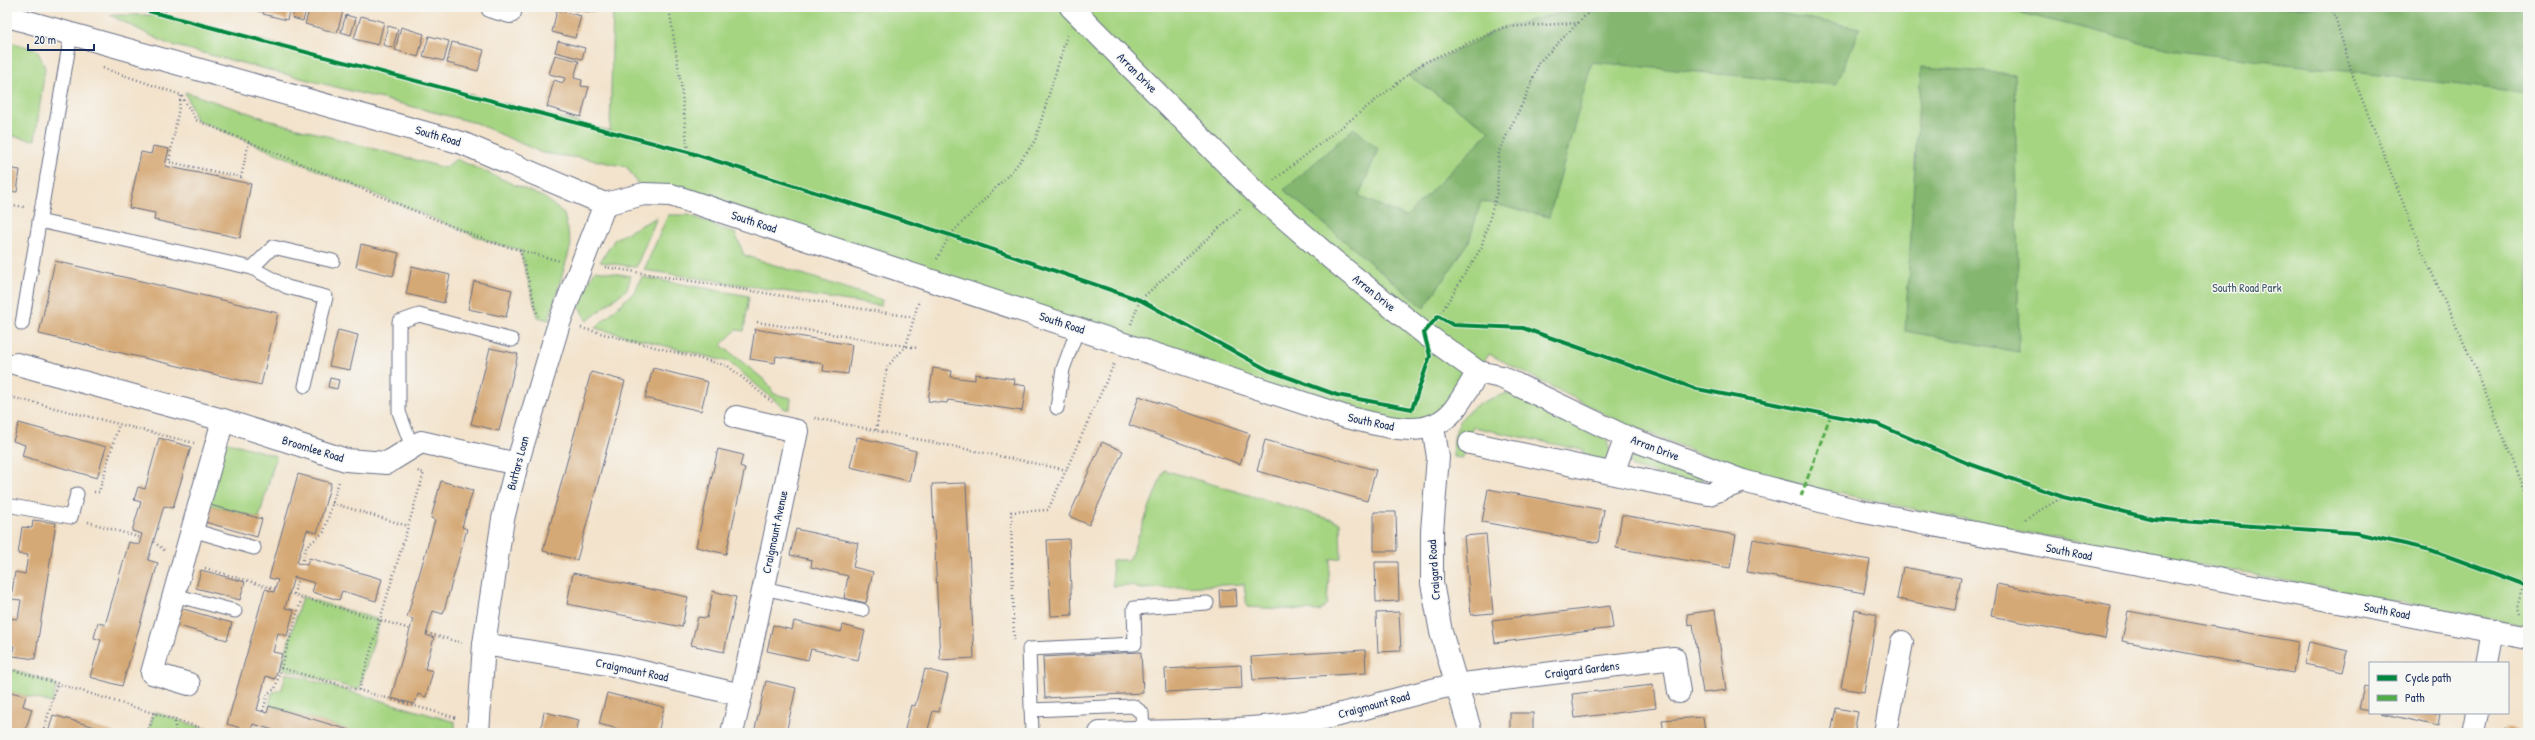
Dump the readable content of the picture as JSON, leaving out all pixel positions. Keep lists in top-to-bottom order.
{
  "streets": {
    "street": [
      "Arran Drive",
      "South Road",
      "Broomlee Road",
      "Buttars Loan",
      "Craigmount Avenue",
      "Craigard Road",
      "Craigmount Road",
      "Craigard Gardens"
    ]
  },
  "crossings": [
    ["Arran Drive", "South Road"],
    ["South Road", "Buttars Loan"],
    ["South Road", "Craigard Road"],
    ["Buttars Loan", "Craigmount Road"],
    ["Craigmount Avenue", "Craigmount Road"],
    ["Craigard Road", "Craigmount Road"],
    ["Craigard Road", "Craigard Gardens"],
    ["Craigmount Road", "Craigard Gardens"]
  ],
  "parks": ["South Road Park"],
  "legend": ["Cycle path", "Path"],
  "scale_bar": "20 m"
}
